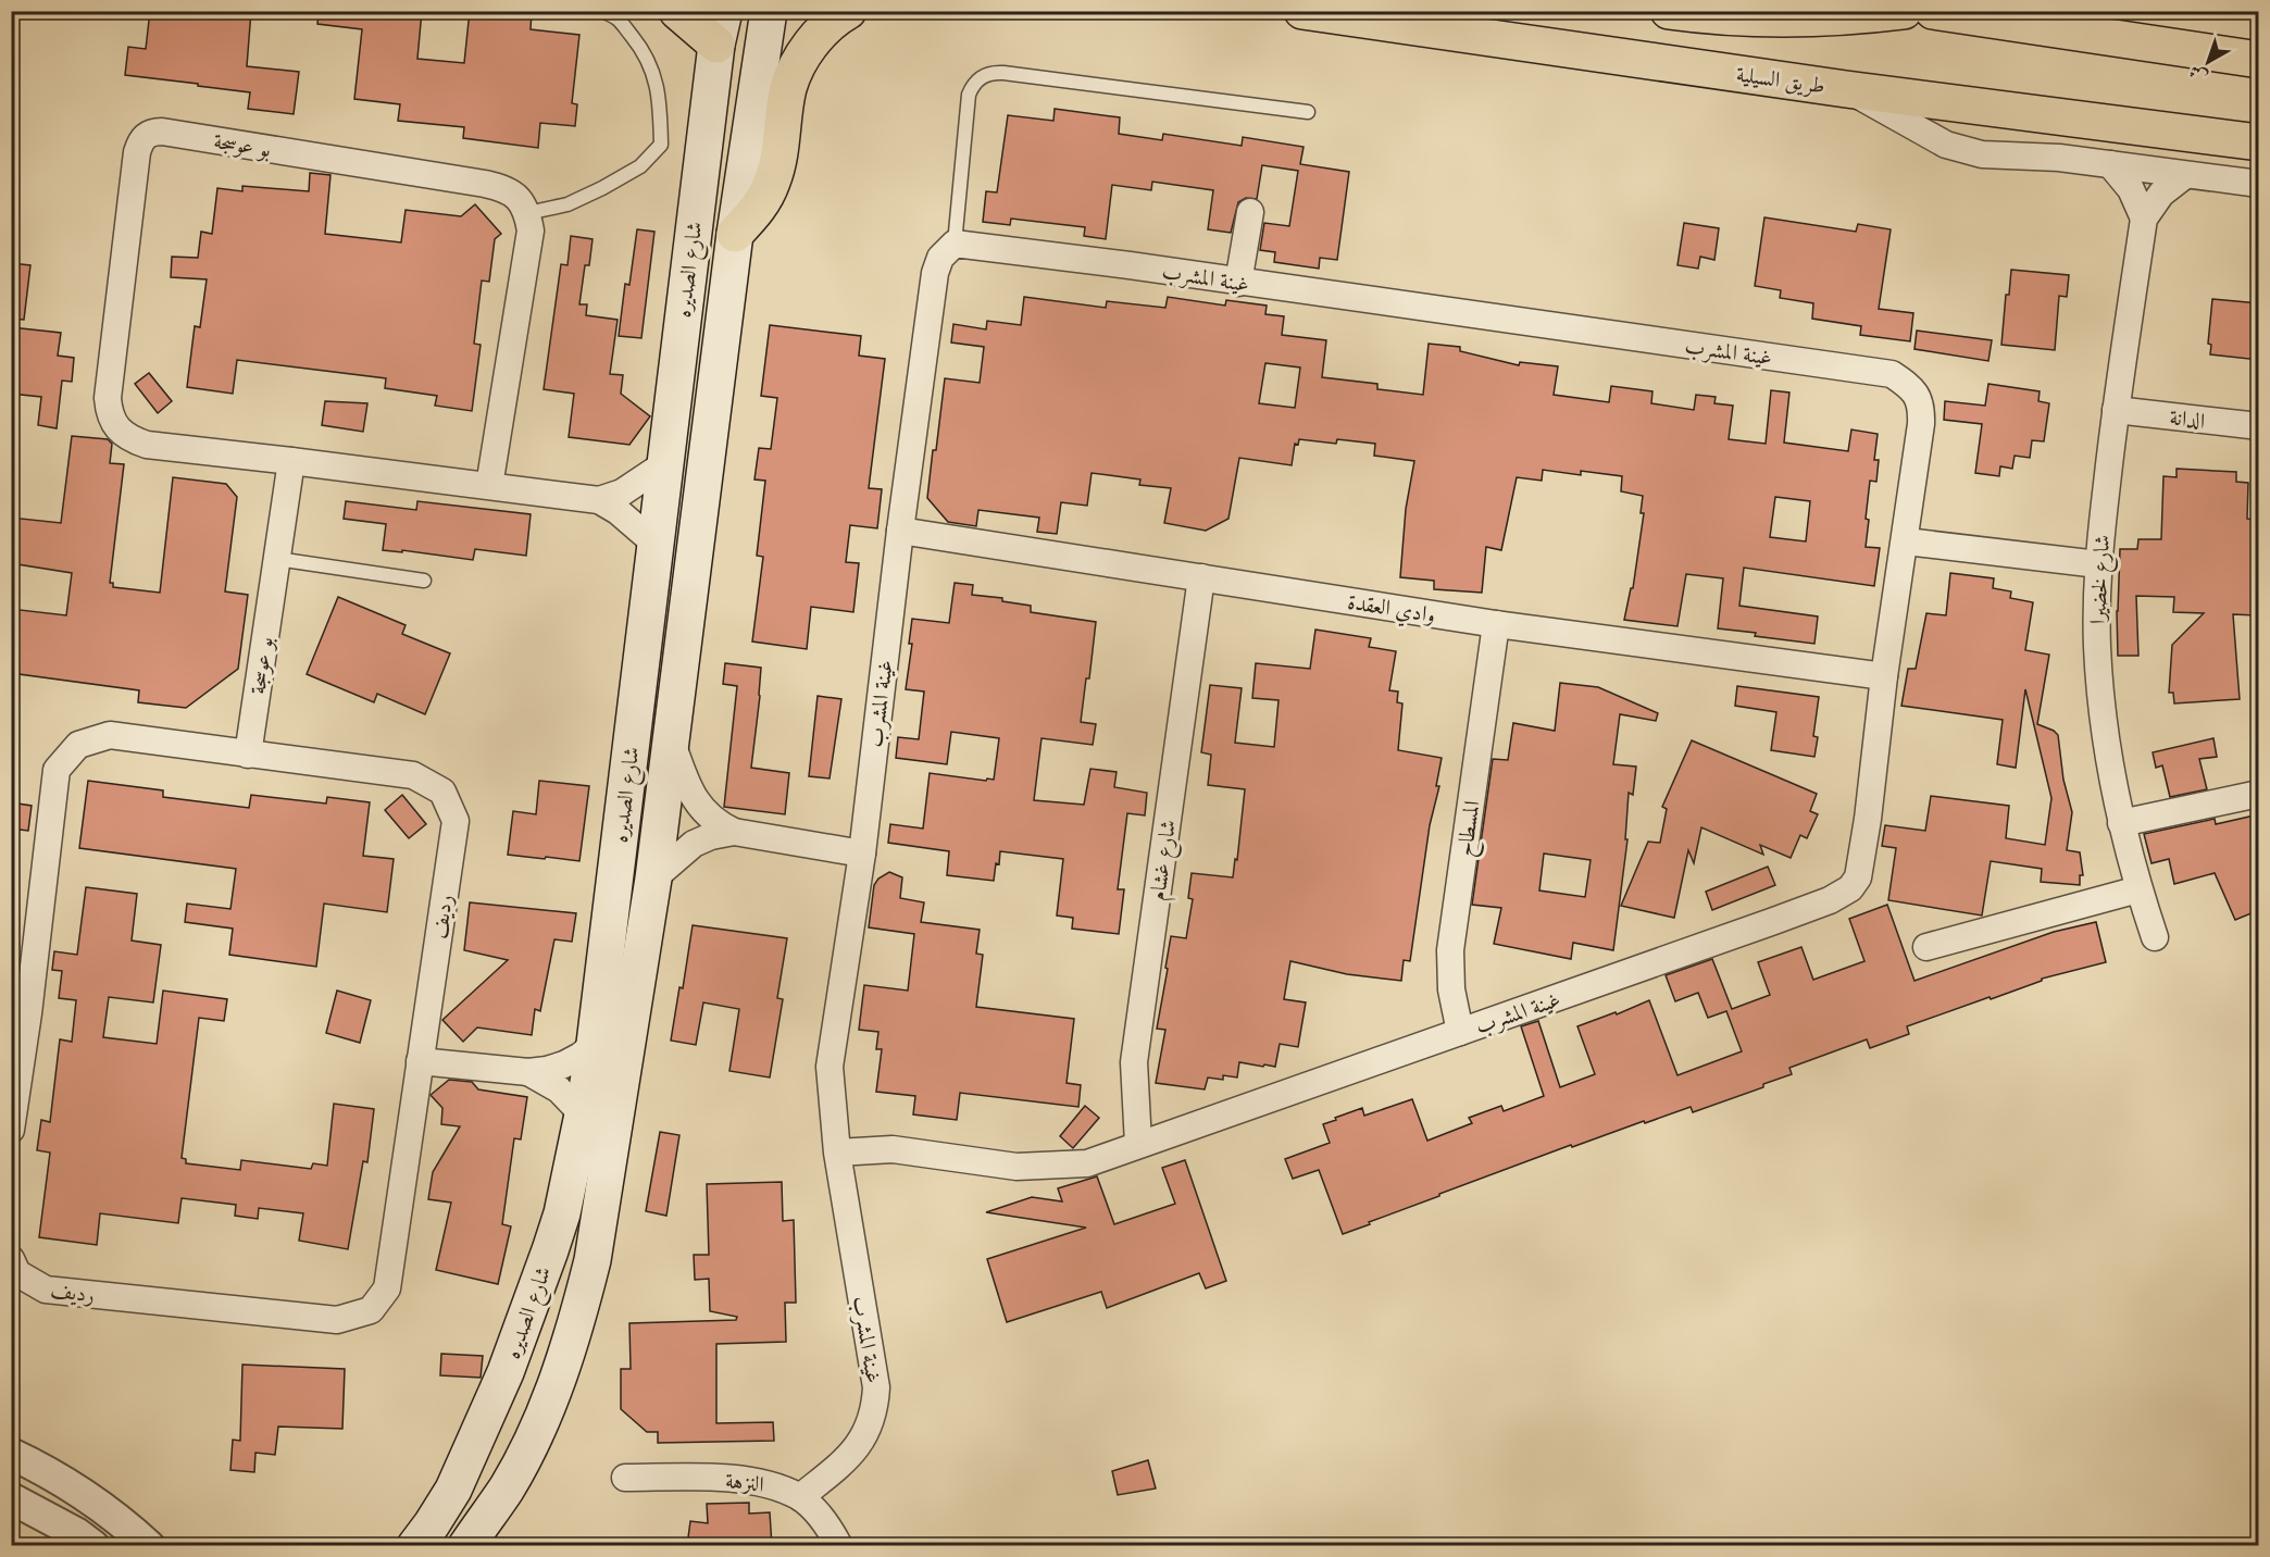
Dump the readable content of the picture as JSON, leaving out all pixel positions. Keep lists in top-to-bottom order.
{
  "streets": {
    "main road": ["طريق السيلية", "شارع الصديره"],
    "street": [
      "بو عوسجة",
      "غينة المشرب",
      "الدانة",
      "شارع لخضيرا",
      "وادي العقدة",
      "المسطاح",
      "شارع غشام",
      "رديف",
      "النزهة"
    ]
  },
  "crossings": [
    ["بو عوسجة", "شارع الصديره"],
    ["بو عوسجة", "رديف"],
    ["غينة المشرب", "وادي العقدة"],
    ["غينة المشرب", "المسطاح"],
    ["غينة المشرب", "شارع غشام"],
    ["غينة المشرب", "النزهة"],
    ["الدانة", "شارع لخضيرا"],
    ["وادي العقدة", "المسطاح"],
    ["وادي العقدة", "شارع غشام"]
  ],
  "north": "bottom left"
}
